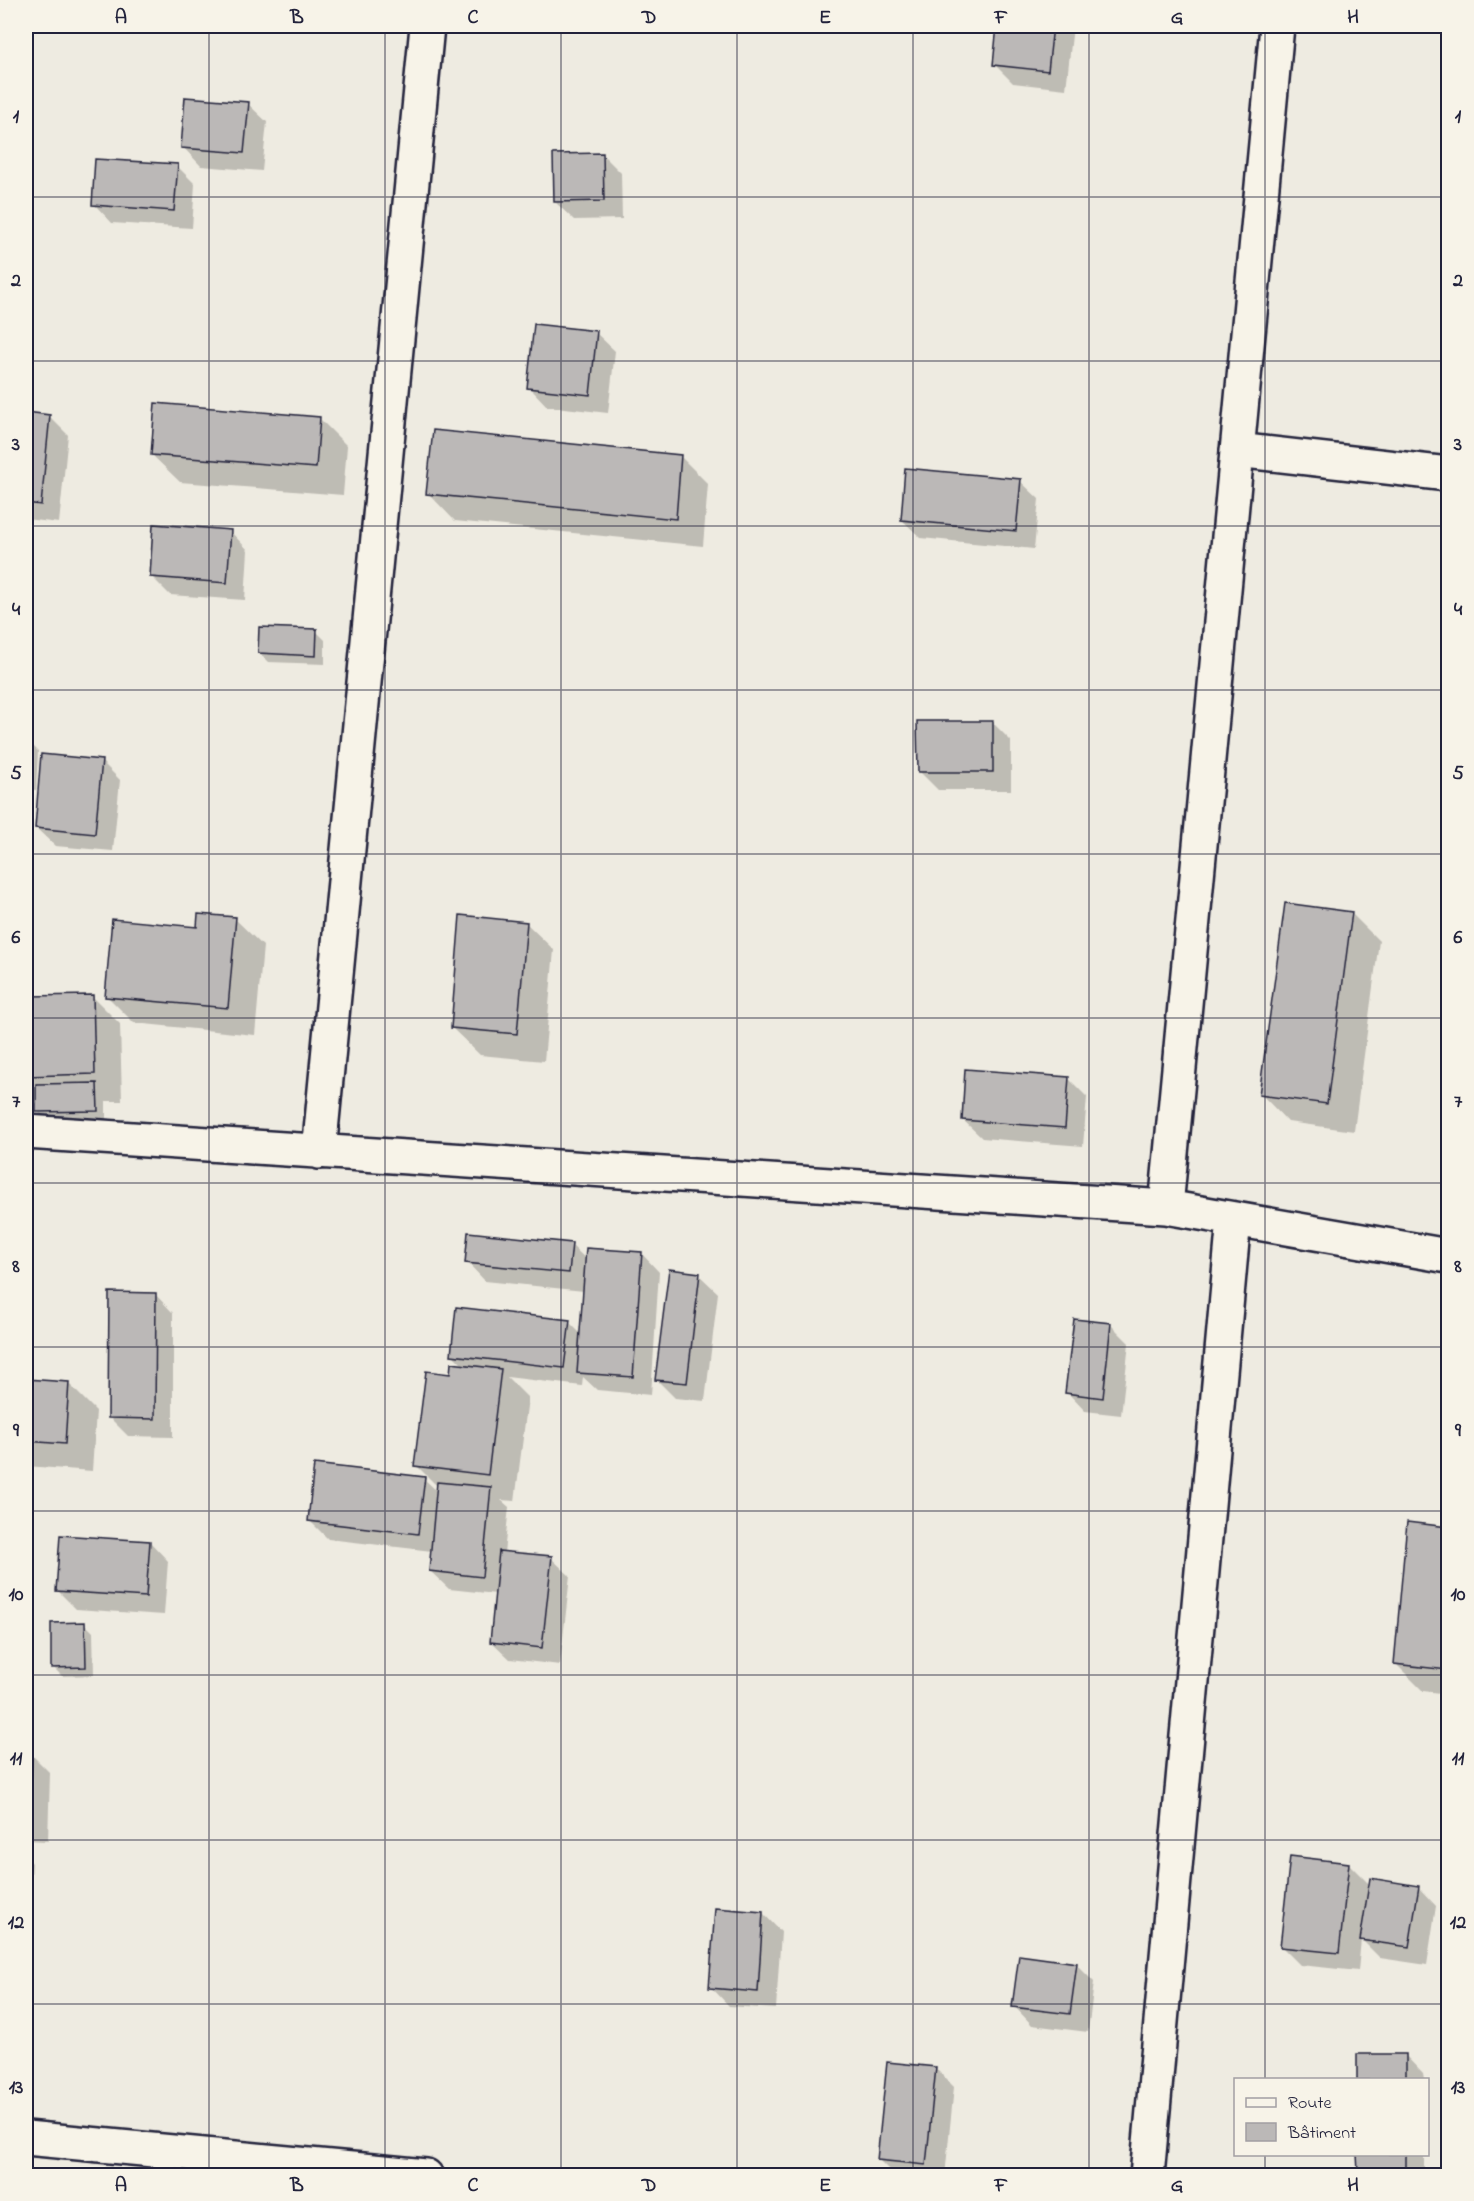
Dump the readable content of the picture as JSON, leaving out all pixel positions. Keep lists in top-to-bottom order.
{
  "legend": ["Route", "Bâtiment"],
  "grid": {
    "columns": [
      "A",
      "B",
      "C",
      "D",
      "E",
      "F",
      "G",
      "H"
    ],
    "rows": [
      "1",
      "2",
      "3",
      "4",
      "5",
      "6",
      "7",
      "8",
      "9",
      "10",
      "11",
      "12",
      "13"
    ]
  }
}
